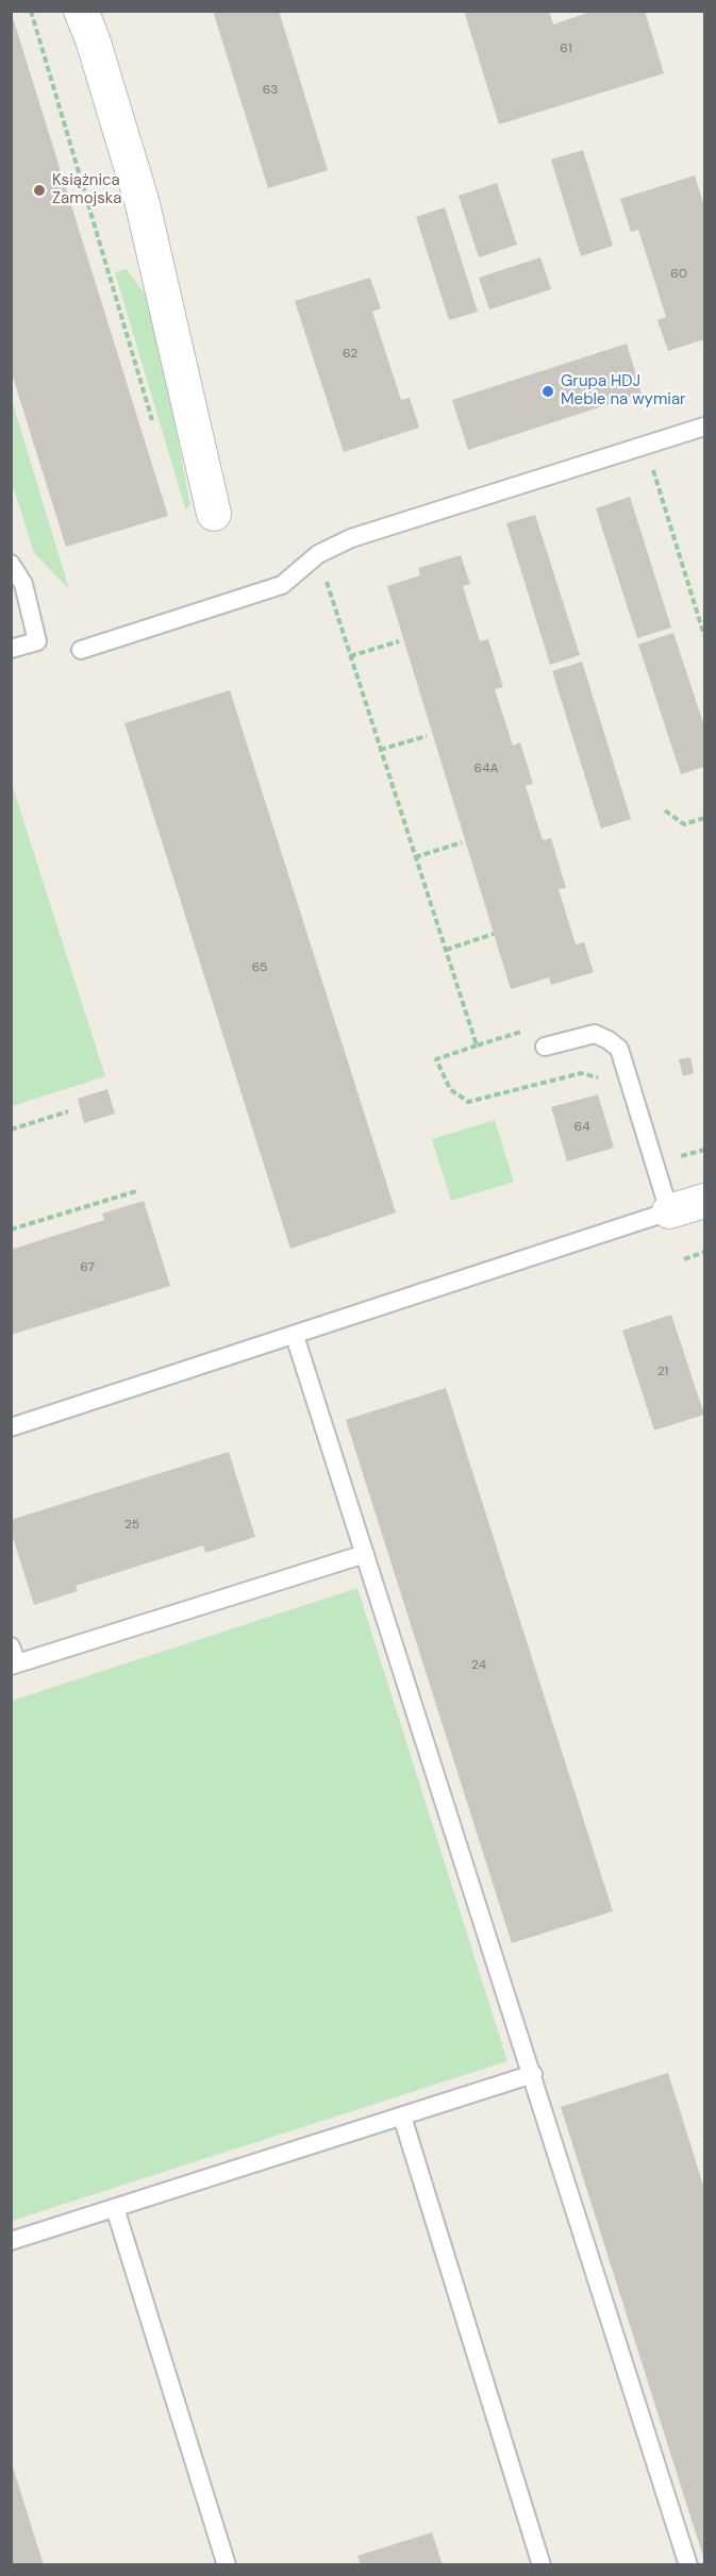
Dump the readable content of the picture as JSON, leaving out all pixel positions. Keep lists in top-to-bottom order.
{
  "places": ["Książnica Zamojska", "Grupa HDJ Meble na wymiar"],
  "house_numbers": [
    "61",
    "63",
    "60",
    "62",
    "64A",
    "65",
    "64",
    "67",
    "21",
    "25",
    "24"
  ]
}
